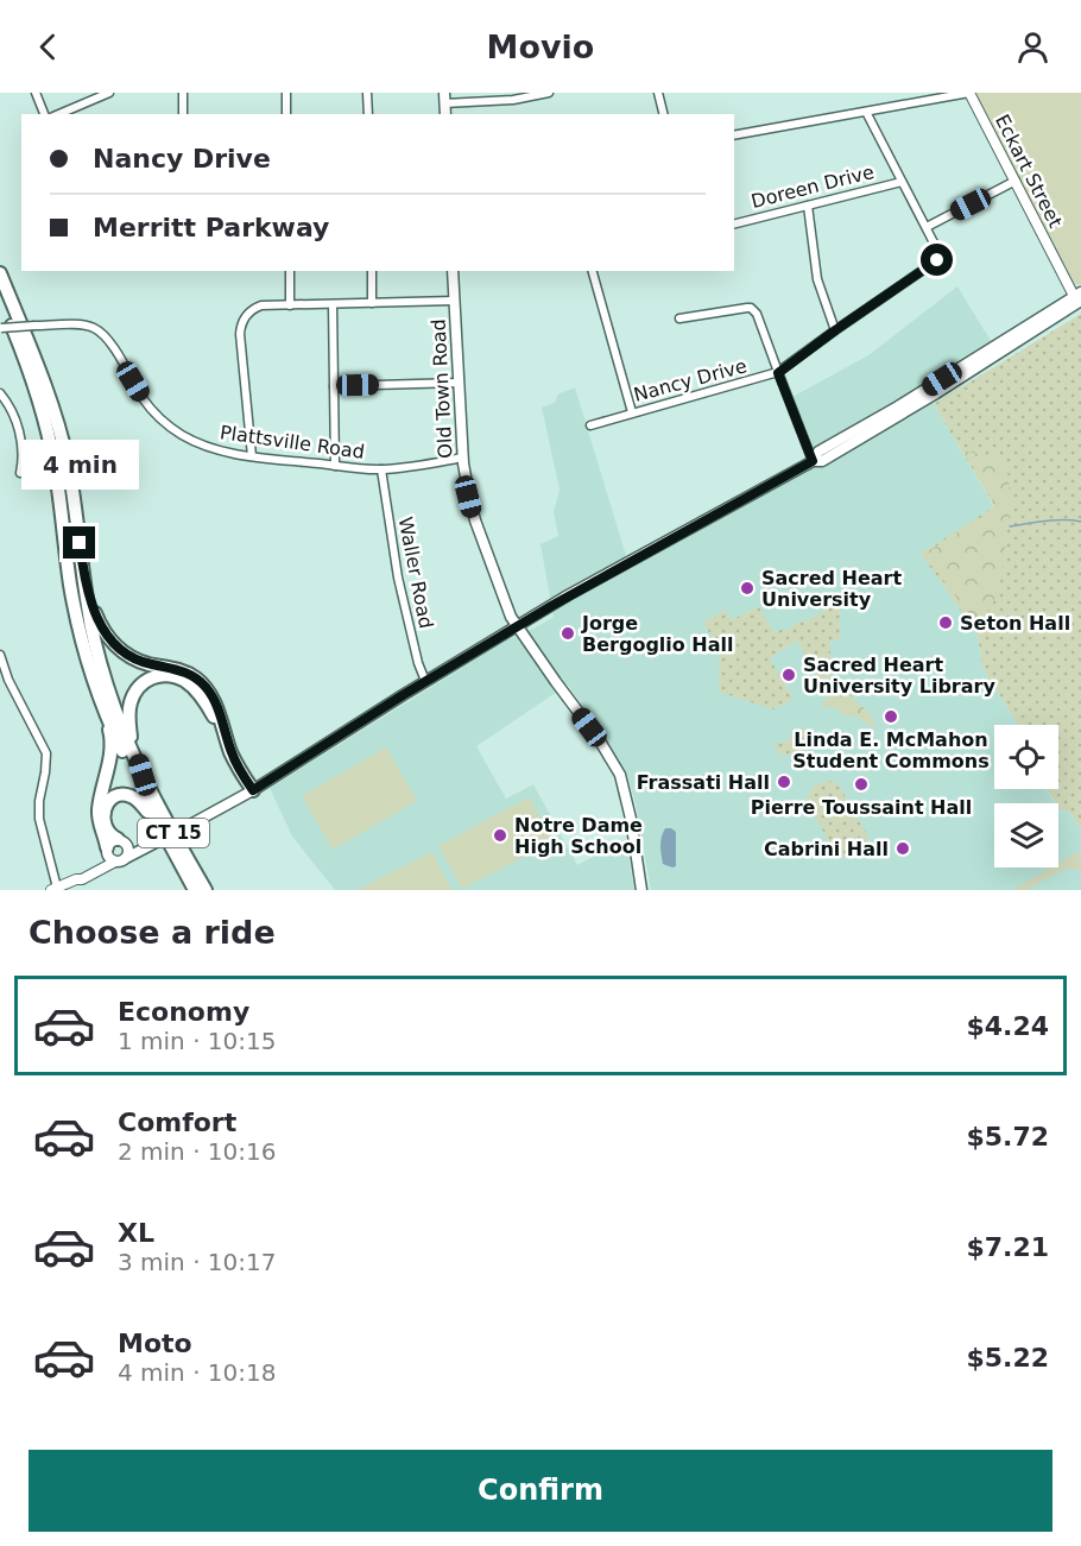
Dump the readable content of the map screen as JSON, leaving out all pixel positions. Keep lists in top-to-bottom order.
{
  "streets": {
    "highway": ["CT 15"],
    "main road": ["Old Town Road"],
    "street": [
      "Eckart Street",
      "Doreen Drive",
      "Nancy Drive",
      "Plattsville Road",
      "Waller Road"
    ]
  },
  "crossings": [
    ["Doreen Drive", "Nancy Drive"],
    ["Old Town Road", "Plattsville Road"],
    ["Plattsville Road", "Waller Road"]
  ],
  "places": [
    "Sacred Heart University",
    "Seton Hall",
    "Jorge Bergoglio Hall",
    "Sacred Heart University Library",
    "Linda E. McMahon Student Commons",
    "Frassati Hall",
    "Pierre Toussaint Hall",
    "Notre Dame High School",
    "Cabrini Hall"
  ],
  "page": {
    "header": "Movio",
    "banner": ["Nancy Drive", "Merritt Parkway"],
    "bubble": "4 min",
    "heading": "Choose a ride",
    "list": [
      {
        "name": "Economy",
        "note": "1 min · 10:15",
        "value": "$4.24"
      },
      {
        "name": "Comfort",
        "note": "2 min · 10:16",
        "value": "$5.72"
      },
      {
        "name": "XL",
        "note": "3 min · 10:17",
        "value": "$7.21"
      },
      {
        "name": "Moto",
        "note": "4 min · 10:18",
        "value": "$5.22"
      }
    ],
    "buttons": "Confirm"
  }
}
